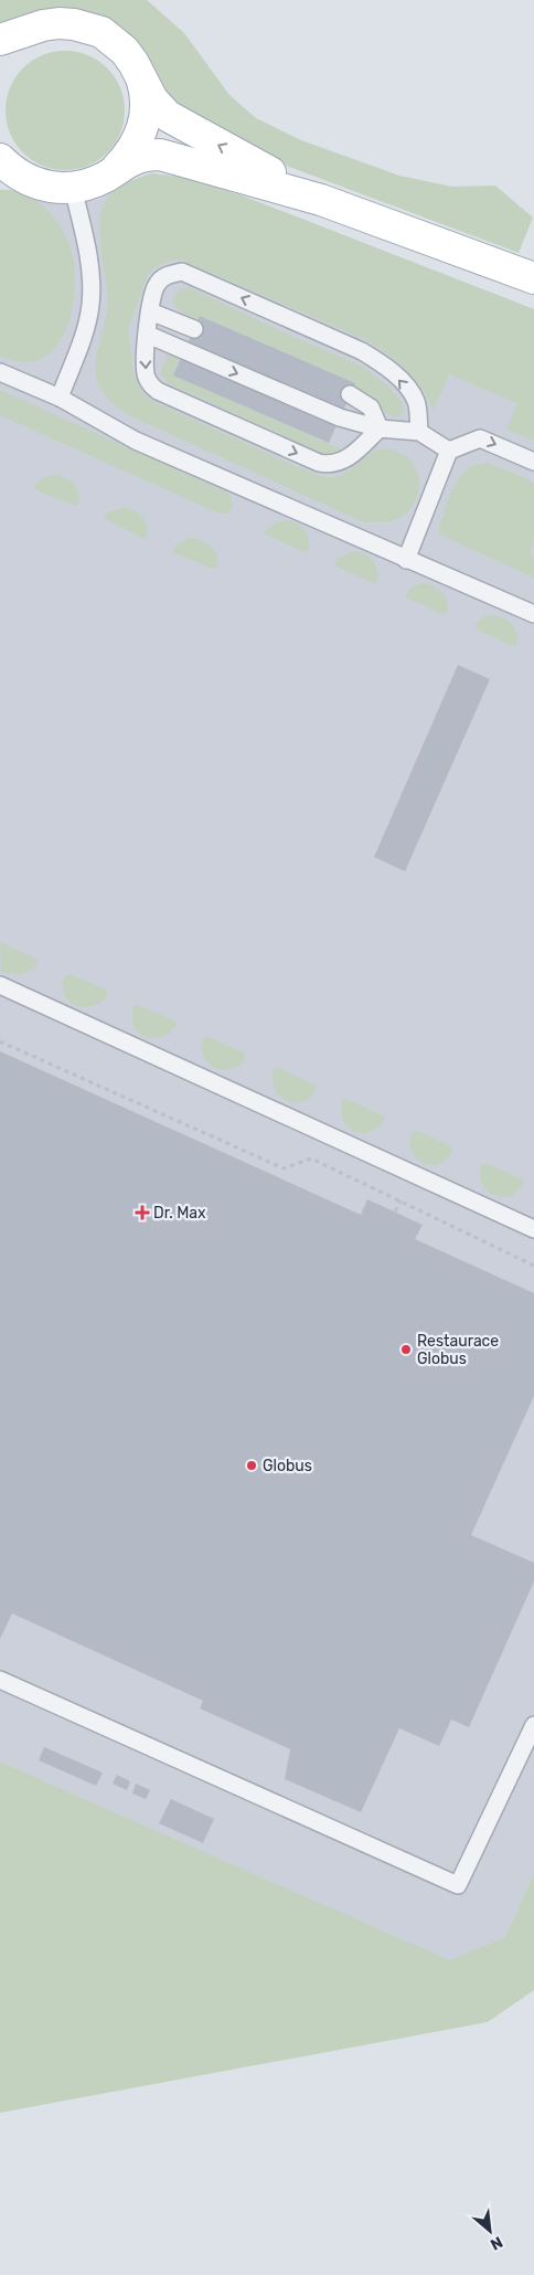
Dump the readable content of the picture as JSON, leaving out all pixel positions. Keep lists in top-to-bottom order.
{
  "places": {
    "health": ["Dr. Max"],
    "other": ["Restaurace Globus", "Globus"]
  },
  "north": "bottom right"
}
